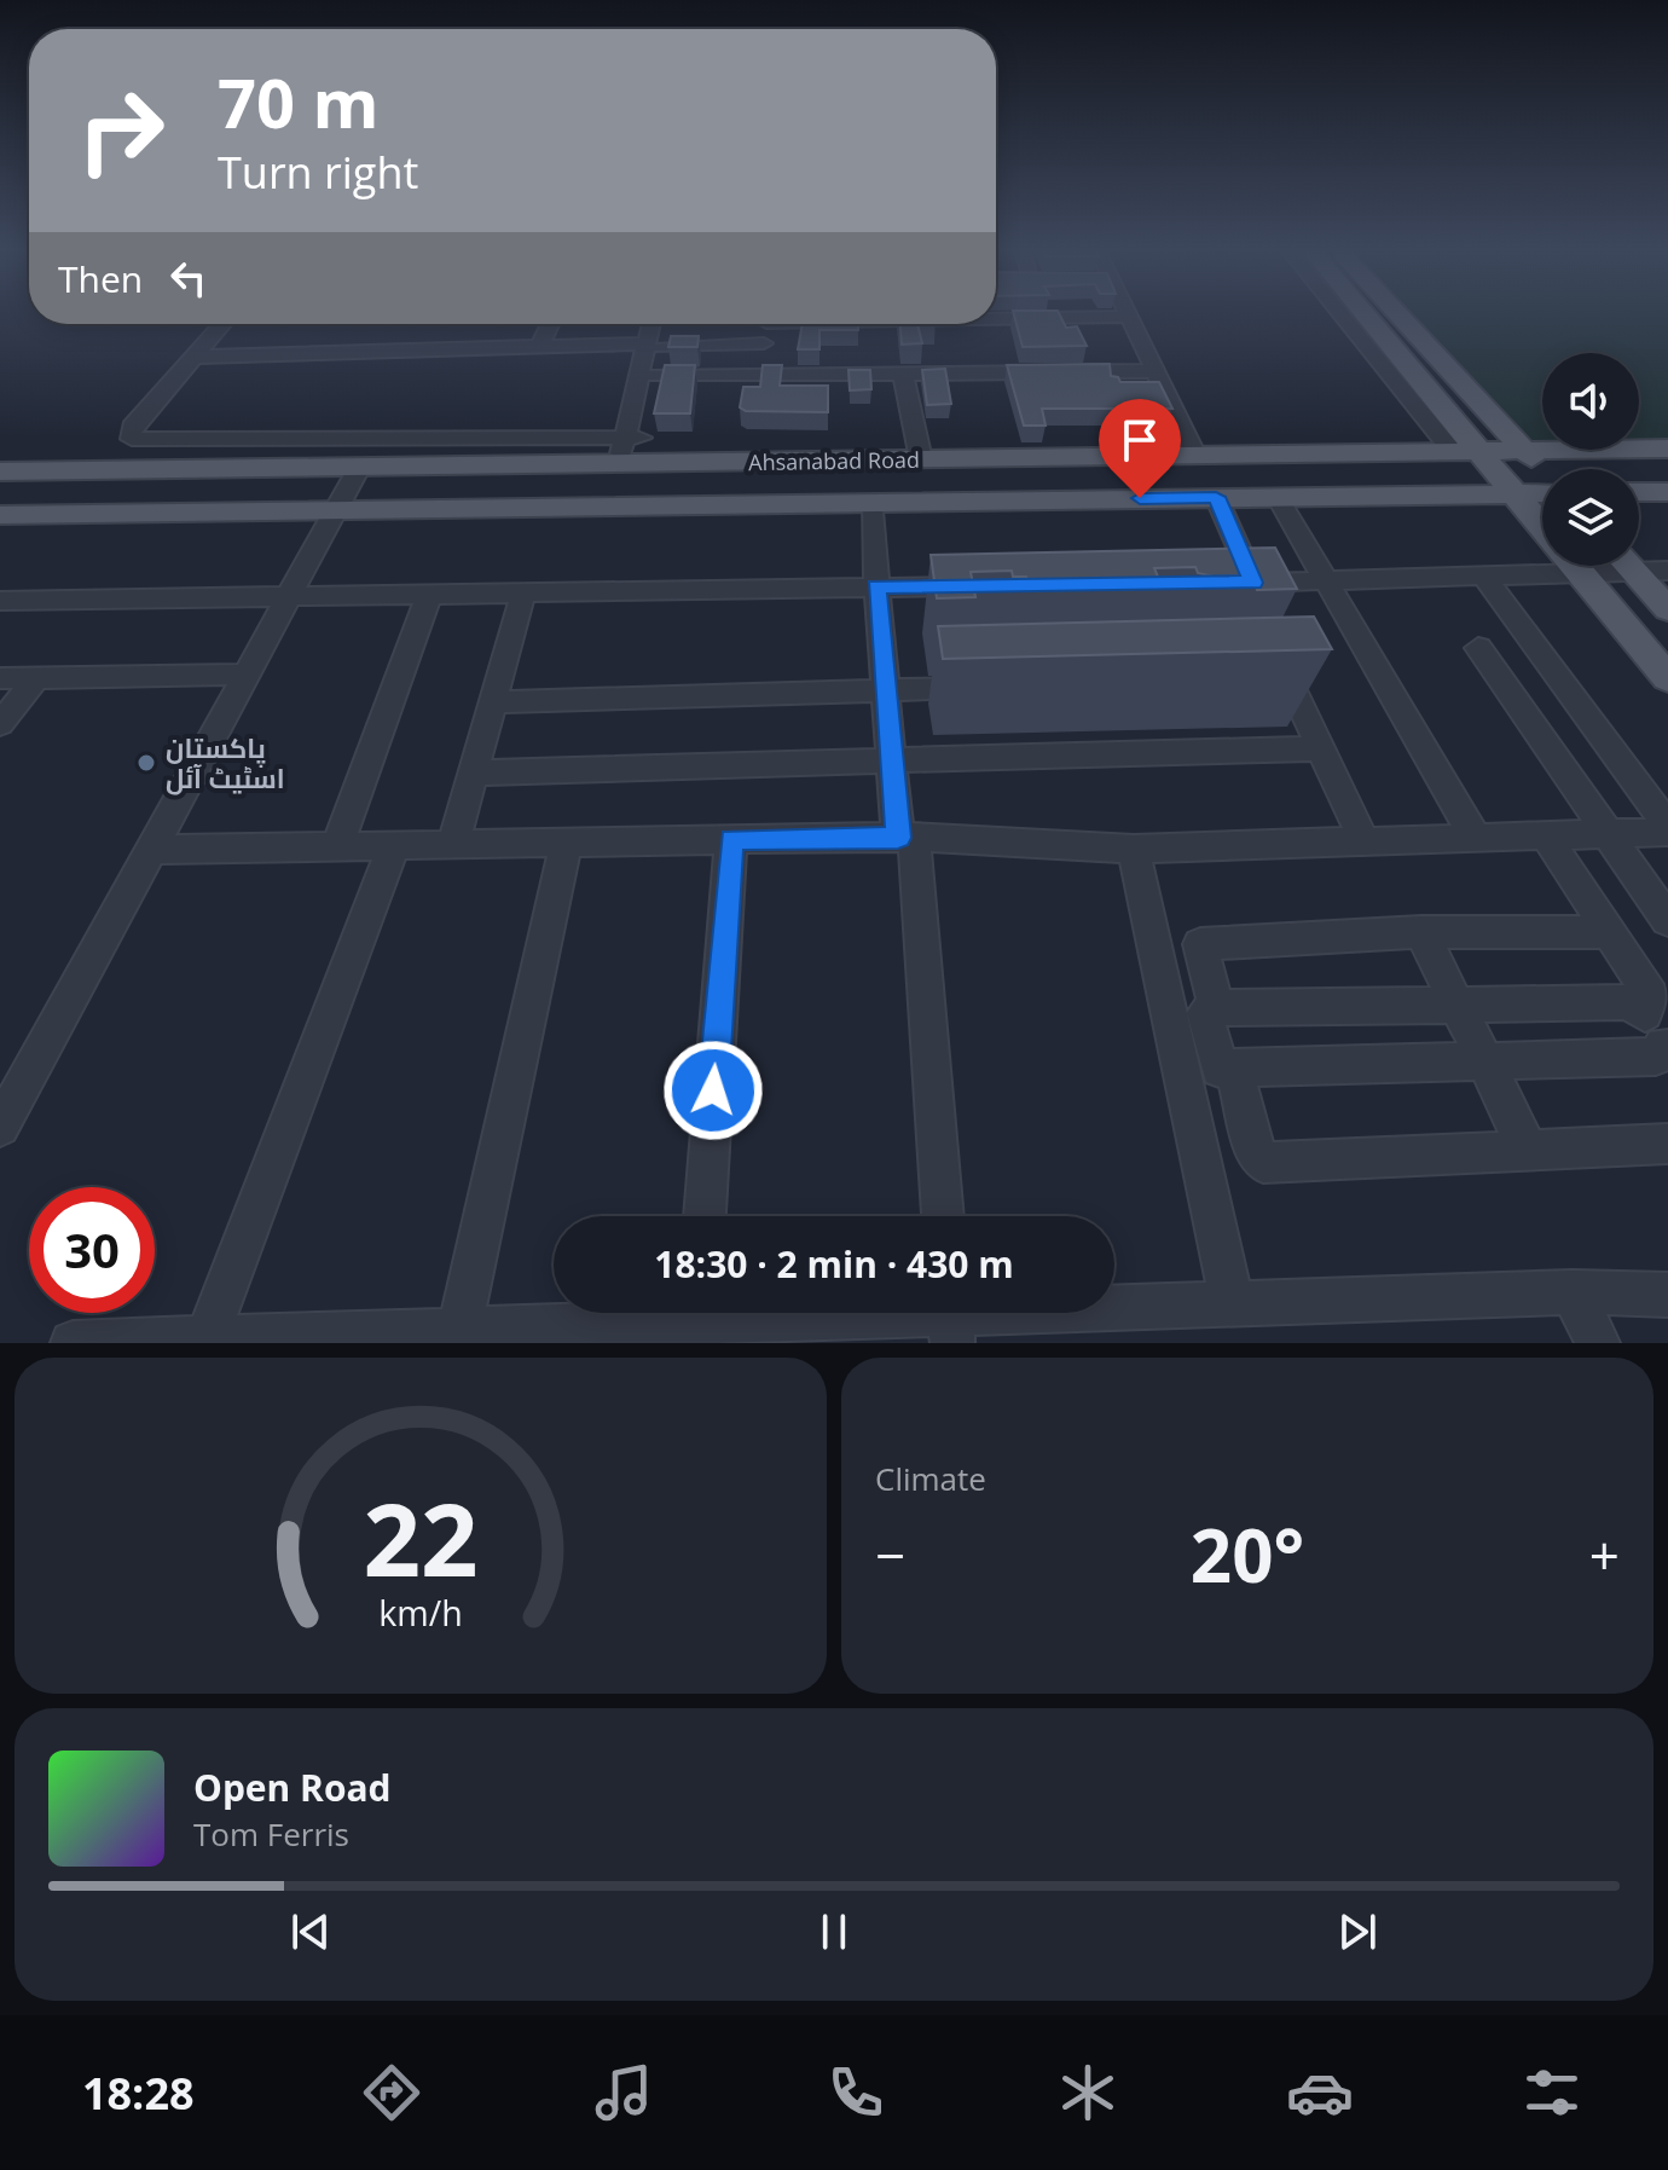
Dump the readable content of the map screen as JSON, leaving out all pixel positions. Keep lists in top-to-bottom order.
{
  "streets": {
    "main road": ["Ahsanabad Road"]
  },
  "places": ["پاکستان اسٹیٹ آئل"],
  "page": {
    "turn": ["70 m", "Turn right"],
    "then": "Then",
    "limit": "30",
    "trip": "18:30 · 2 min · 430 m",
    "tile": "Climate",
    "heat": ["−", "20°", "+"],
    "song": ["Open Road", "Tom Ferris"],
    "tabs": "18:28",
    "gauge": ["22", "km/h"]
  }
}
